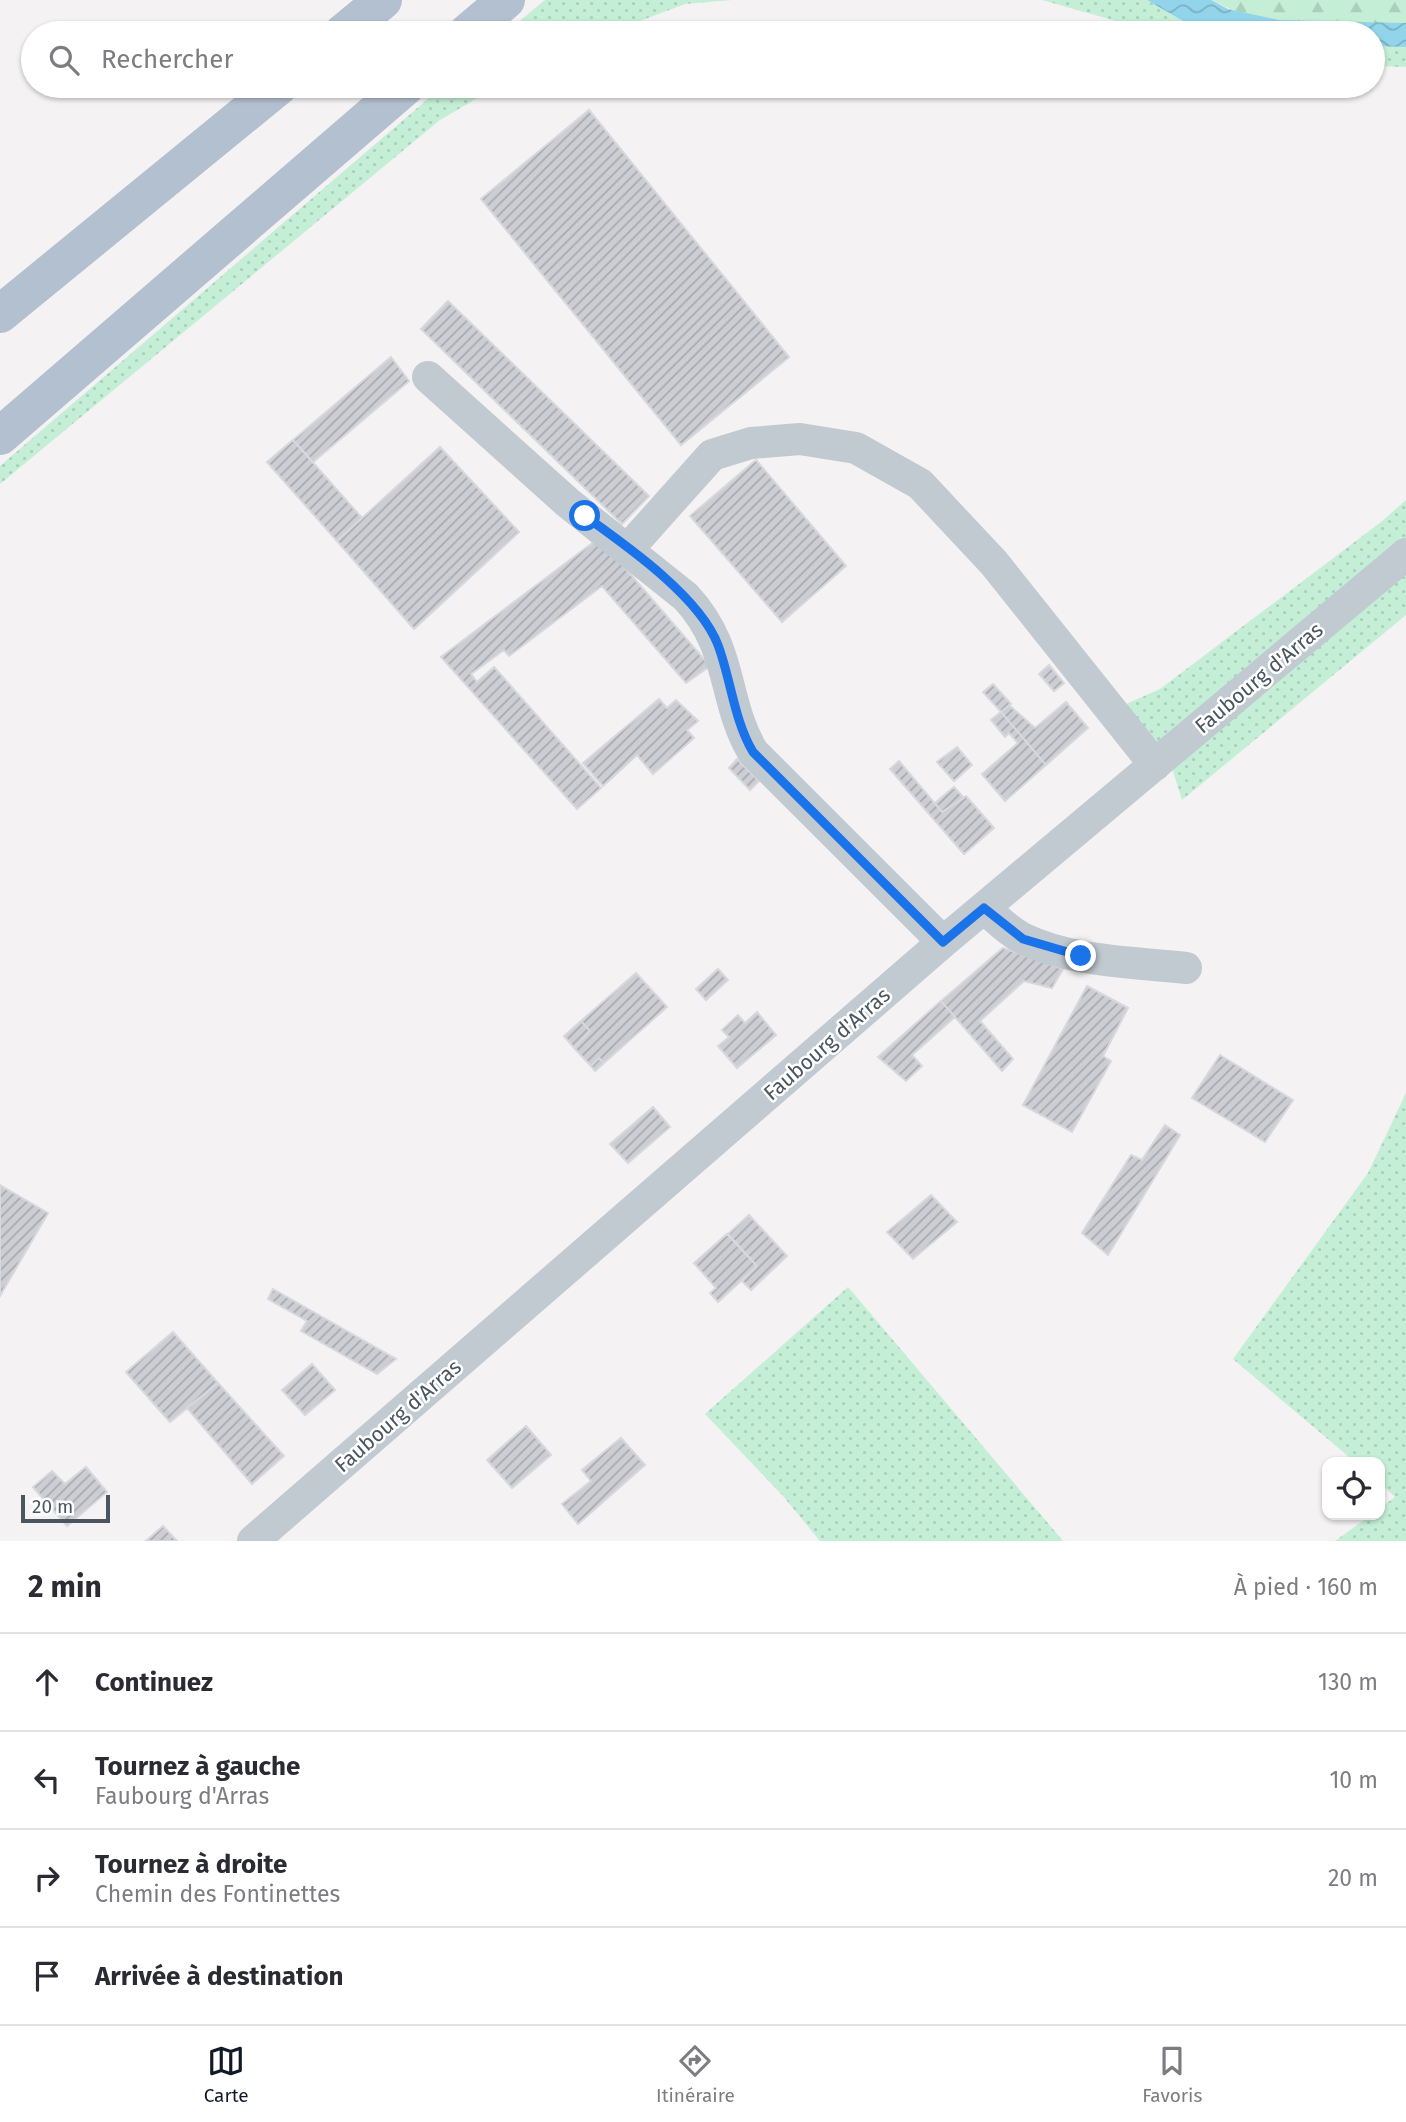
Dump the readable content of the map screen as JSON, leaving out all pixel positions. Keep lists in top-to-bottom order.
{
  "streets": {
    "street": ["Faubourg d'Arras"]
  },
  "scale_bar": "20 m",
  "page": {
    "search": "Rechercher",
    "scale": "20 m",
    "heading": ["2 min", "À pied · 160 m"],
    "list": [
      ["Continuez", "130 m"],
      ["Tournez à gauche", "Faubourg d'Arras", "10 m"],
      ["Tournez à droite", "Chemin des Fontinettes", "20 m"],
      "Arrivée à destination"
    ],
    "nav": ["Carte", "Itinéraire", "Favoris"]
  }
}
